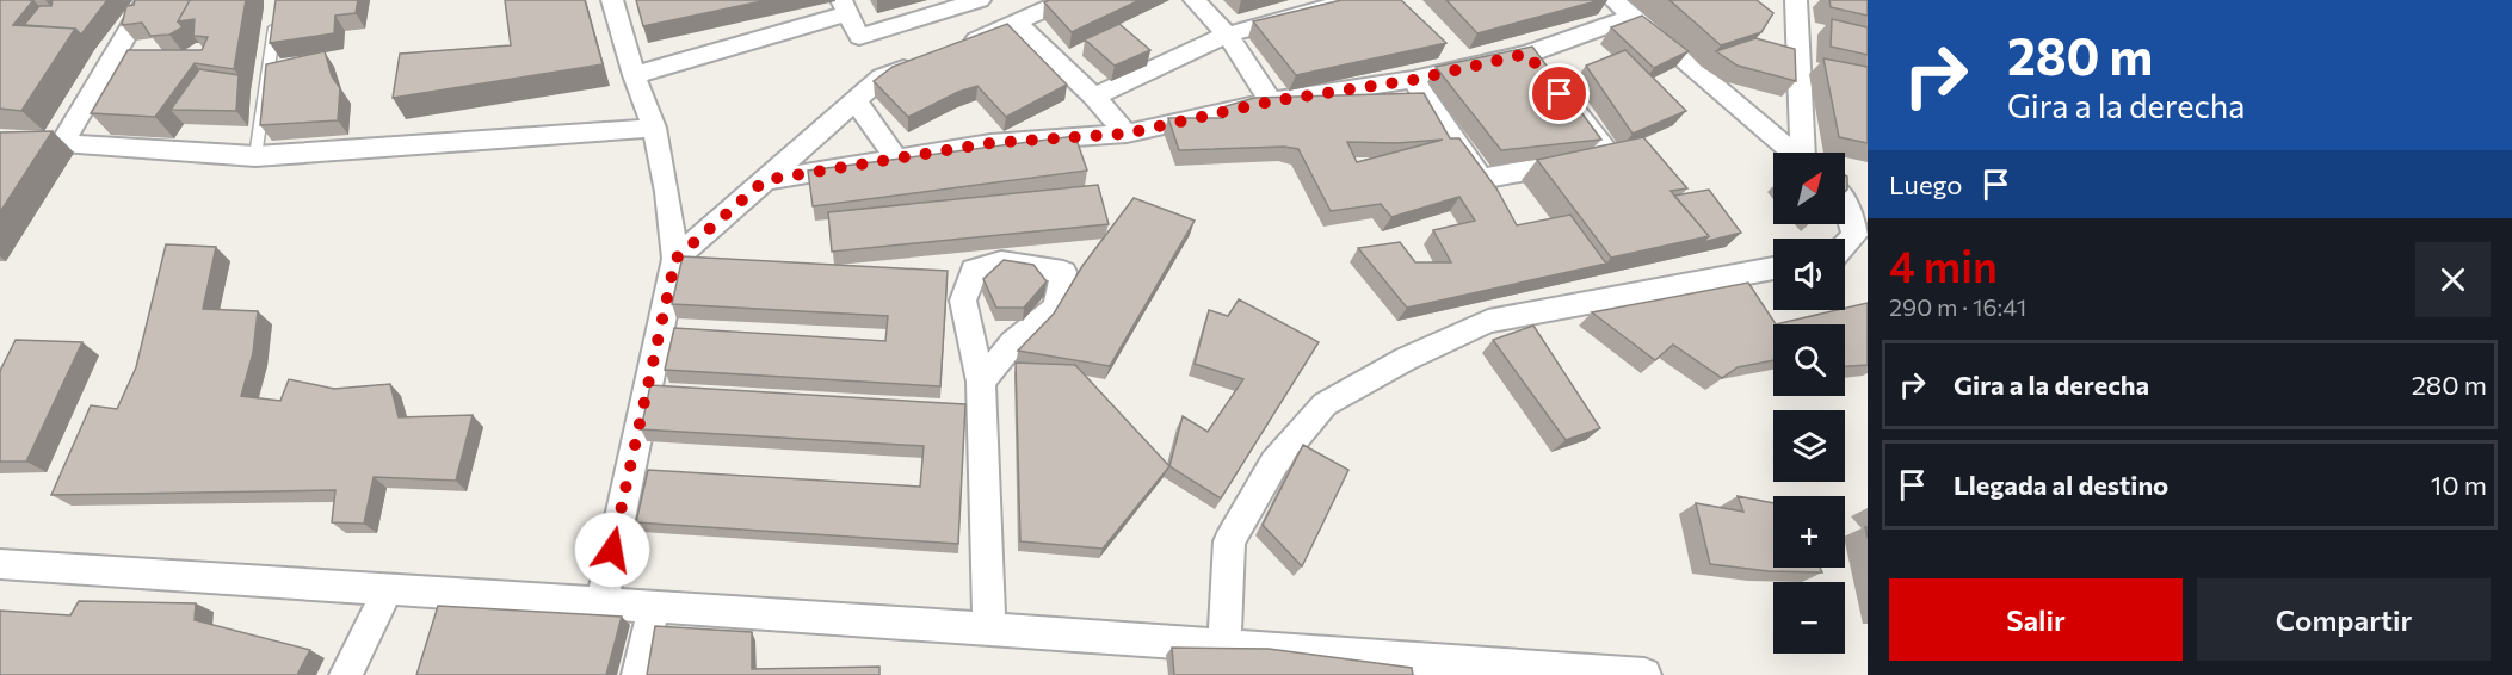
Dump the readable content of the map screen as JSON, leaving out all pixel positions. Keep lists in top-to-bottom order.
{
  "north": "top right",
  "page": {
    "turn": ["280 m", "Gira a la derecha"],
    "then": "Luego",
    "map_buttons": ["+", "−"],
    "heading": ["4 min", "290 m · 16:41"],
    "list": [
      {
        "name": "Gira a la derecha",
        "value": "280 m"
      },
      {
        "name": "Llegada al destino",
        "value": "10 m"
      }
    ],
    "buttons": ["Salir", "Compartir"]
  }
}
